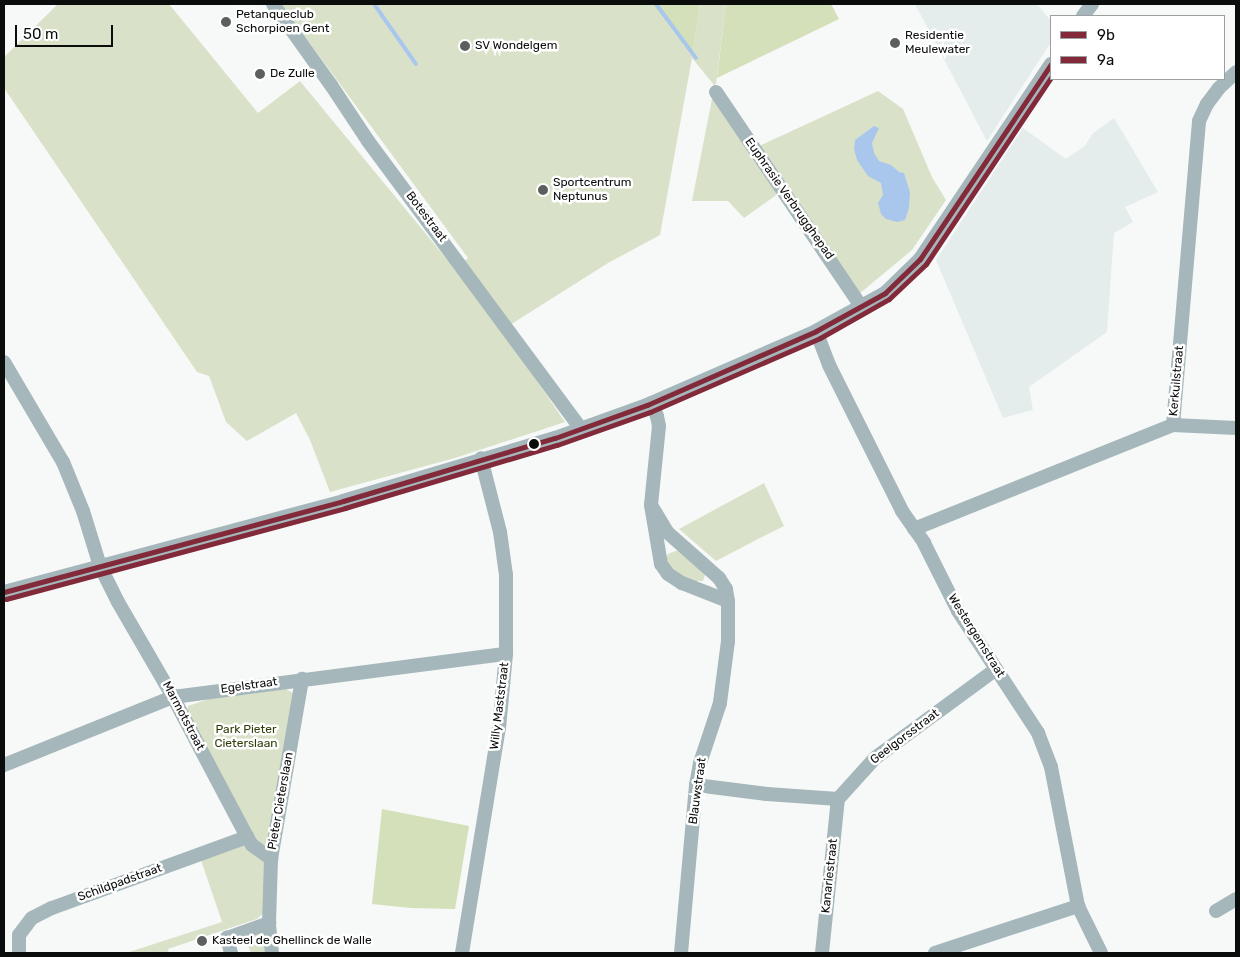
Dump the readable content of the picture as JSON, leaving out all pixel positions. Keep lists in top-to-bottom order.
{
  "streets": {
    "street": [
      "Euphrasie Verbrugghepad",
      "Botestraat",
      "Kerkuilstraat",
      "Westergemstraat",
      "Egelstraat",
      "Willy Maststraat",
      "Marmotstraat",
      "Geelgorsstraat",
      "Blauwstraat",
      "Pieter Cieterslaan",
      "Kanariestraat",
      "Schildpadstraat"
    ]
  },
  "crossings": [
    ["Kerkuilstraat", "Westergemstraat"],
    ["Westergemstraat", "Geelgorsstraat"],
    ["Egelstraat", "Willy Maststraat"],
    ["Egelstraat", "Marmotstraat"],
    ["Egelstraat", "Pieter Cieterslaan"],
    ["Marmotstraat", "Pieter Cieterslaan"],
    ["Marmotstraat", "Schildpadstraat"],
    ["Geelgorsstraat", "Kanariestraat"]
  ],
  "parks": ["Park Pieter Cieterslaan"],
  "places": [
    "Petanqueclub Schorpioen Gent",
    "Residentie Meulewater",
    "SV Wondelgem",
    "De Zulle",
    "Sportcentrum Neptunus",
    "Kasteel de Ghellinck de Walle"
  ],
  "lines": ["transit line 9b", "transit line 9a"],
  "legend": ["9b", "9a"],
  "scale_bar": "50 m"
}
